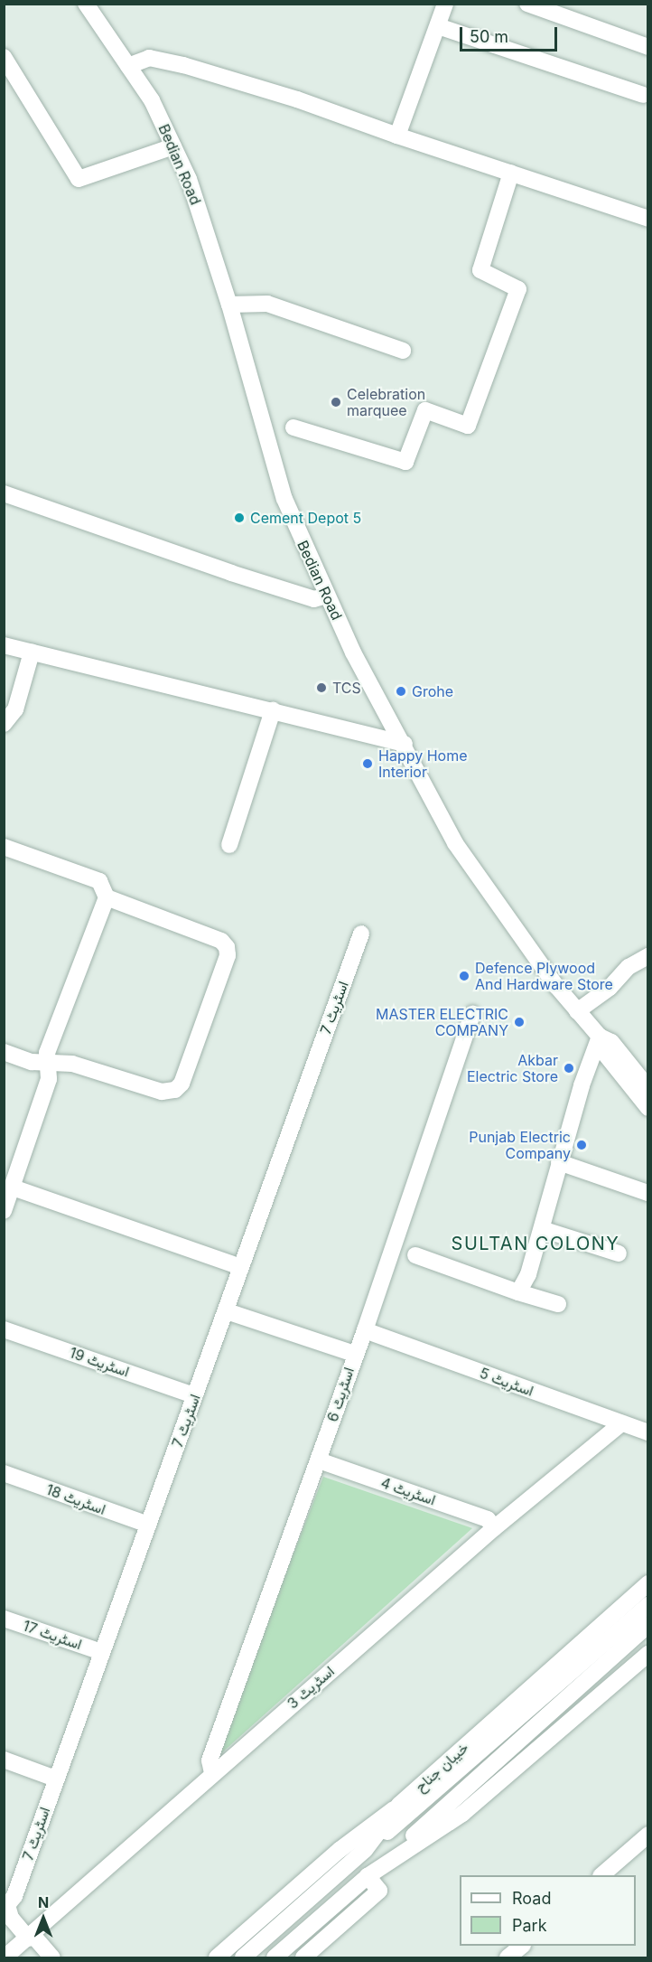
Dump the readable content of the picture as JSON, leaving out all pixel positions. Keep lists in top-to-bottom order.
{
  "streets": {
    "street": [
      "Bedian Road",
      "اسٹریٹ 7",
      "اسٹریٹ 19",
      "اسٹریٹ 5",
      "اسٹریٹ 6",
      "اسٹریٹ 4",
      "اسٹریٹ 18",
      "اسٹریٹ 17",
      "اسٹریٹ 3",
      "خیبان جناح"
    ]
  },
  "crossings": [
    ["اسٹریٹ 7", "اسٹریٹ 19"],
    ["اسٹریٹ 7", "اسٹریٹ 18"],
    ["اسٹریٹ 7", "اسٹریٹ 17"],
    ["اسٹریٹ 5", "اسٹریٹ 6"],
    ["اسٹریٹ 5", "اسٹریٹ 3"],
    ["اسٹریٹ 6", "اسٹریٹ 4"],
    ["اسٹریٹ 6", "اسٹریٹ 3"],
    ["اسٹریٹ 4", "اسٹریٹ 3"]
  ],
  "districts": ["SULTAN COLONY"],
  "places": [
    "Celebration marquee",
    "Cement Depot 5",
    "TCS",
    "Grohe",
    "Happy Home Interior",
    "Defence Plywood And Hardware Store",
    "MASTER ELECTRIC COMPANY",
    "Akbar Electric Store",
    "Punjab Electric Company"
  ],
  "legend": ["Road", "Park"],
  "scale_bar": "50 m",
  "north": "top"
}
